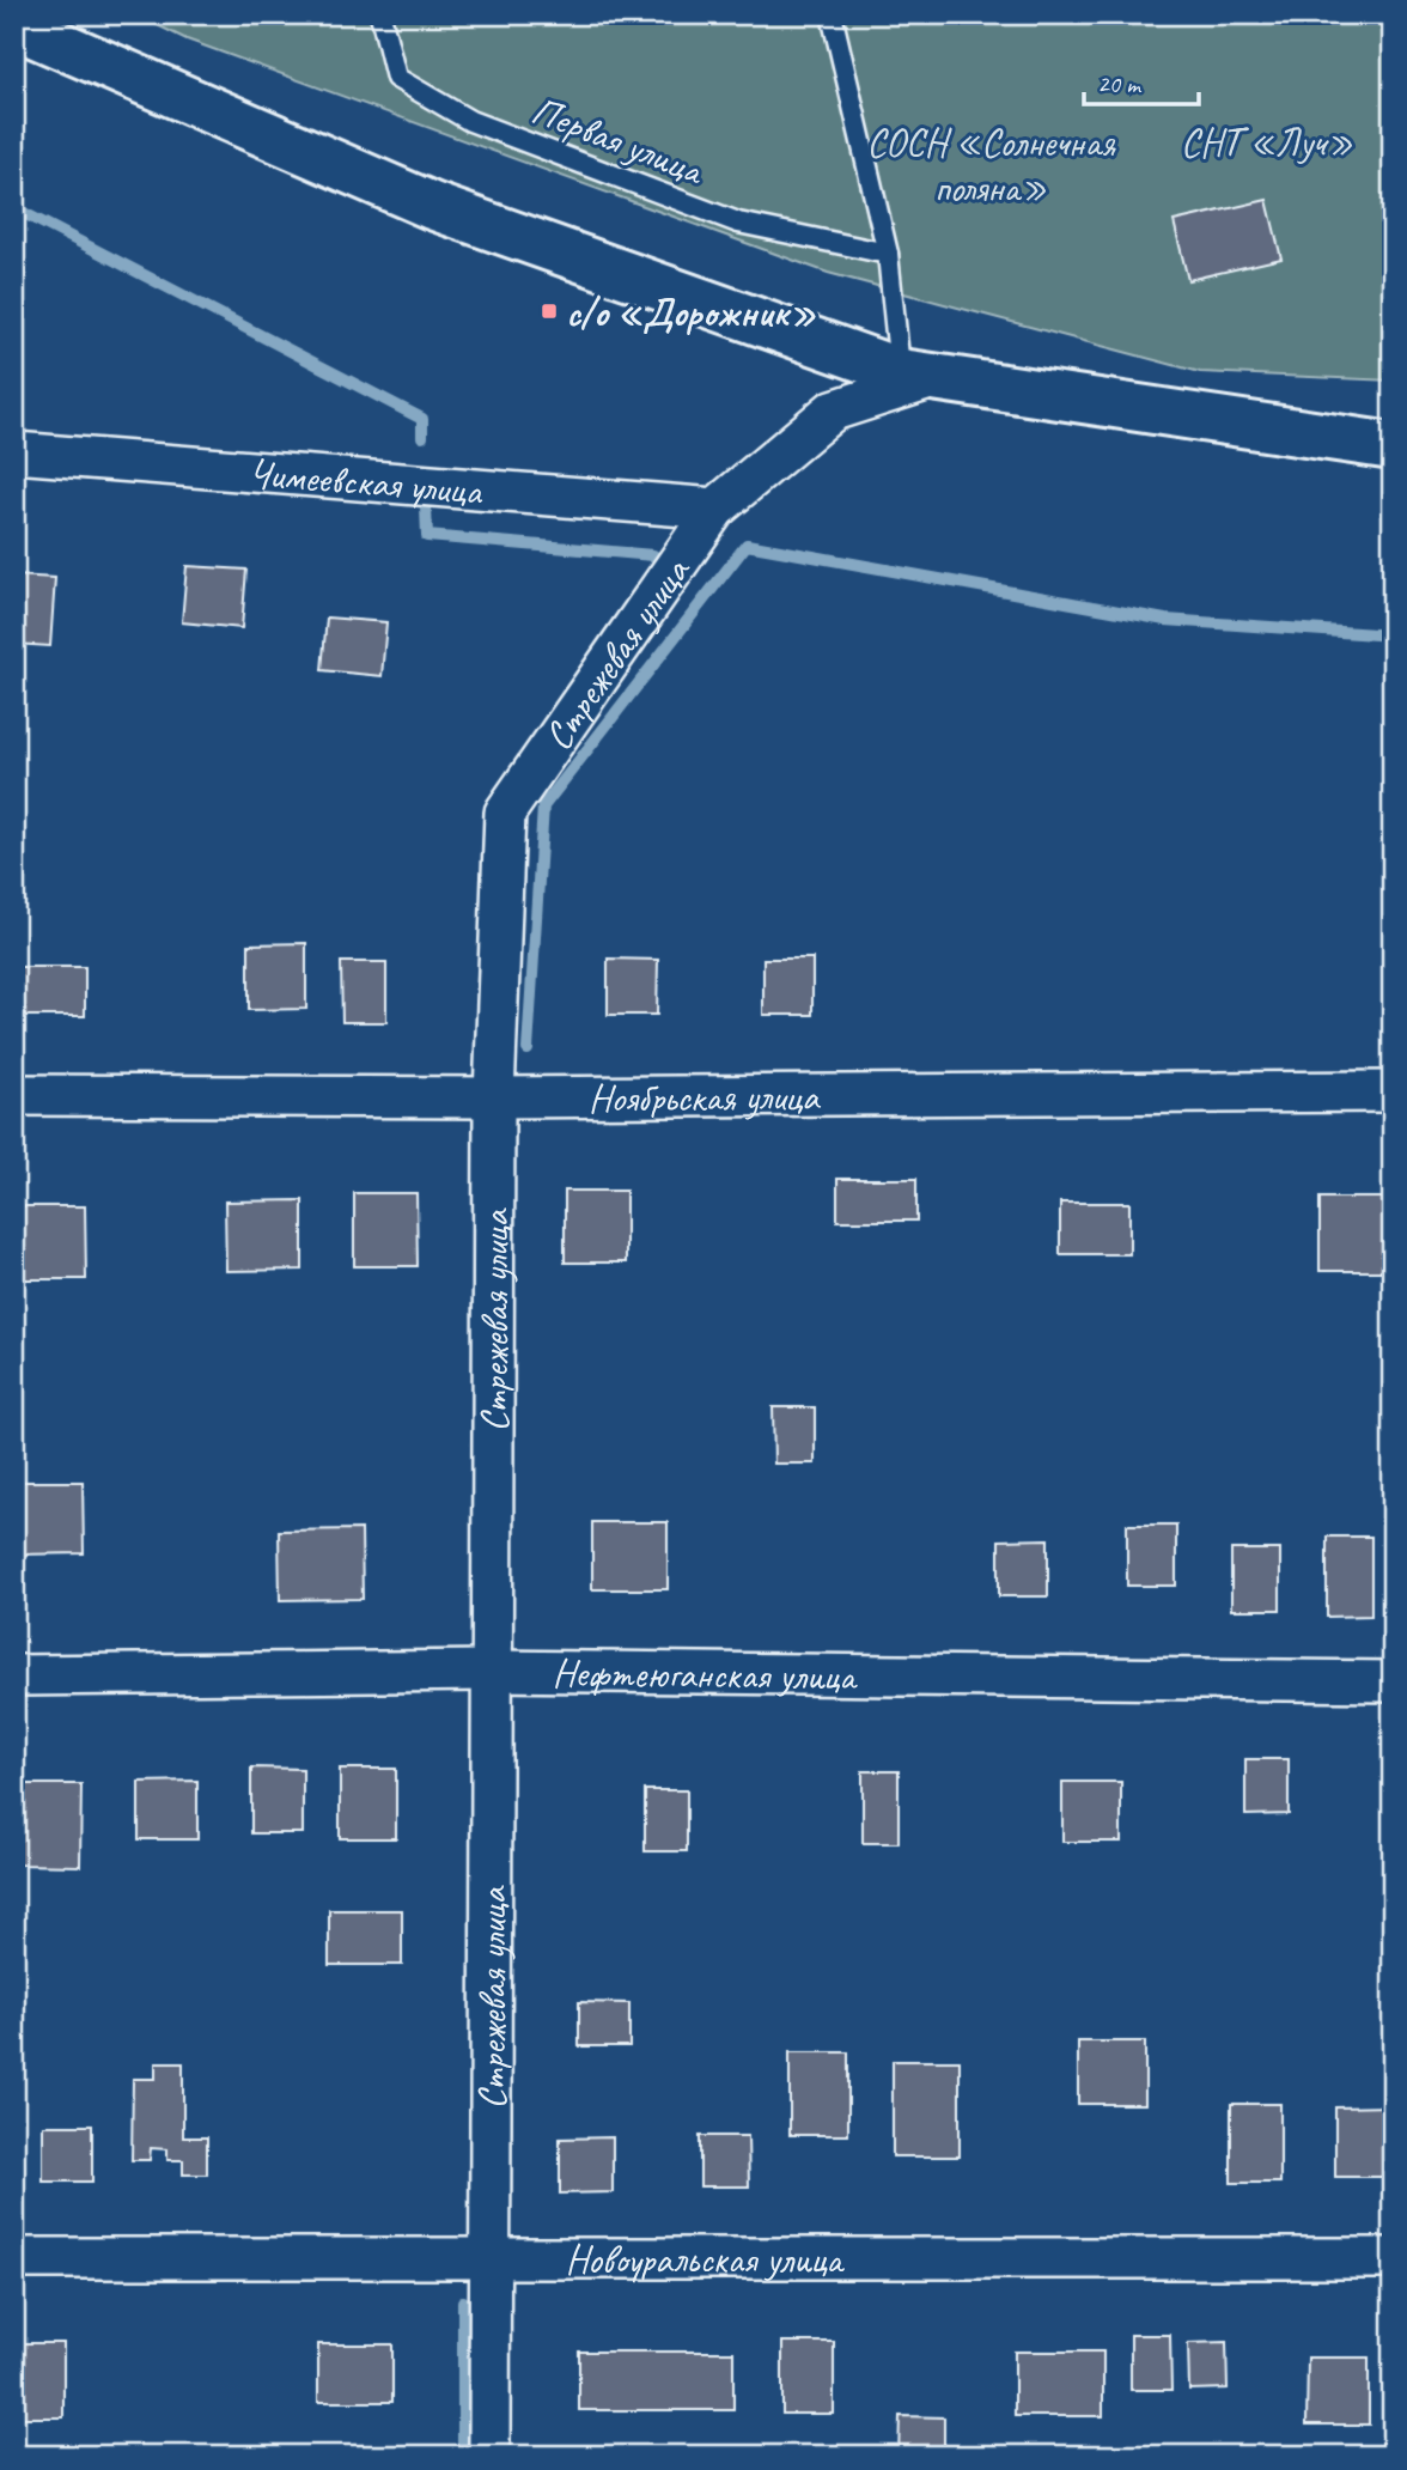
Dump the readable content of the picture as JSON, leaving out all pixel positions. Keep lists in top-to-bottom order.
{
  "streets": {
    "street": [
      "Чимеевская улица",
      "Стрежевая улица",
      "Ноябрьская улица",
      "Нефтеюганская улица",
      "Новоуральская улица"
    ],
    "lane": ["Первая улица"]
  },
  "crossings": [
    ["Чимеевская улица", "Стрежевая улица"],
    ["Стрежевая улица", "Ноябрьская улица"],
    ["Стрежевая улица", "Нефтеюганская улица"],
    ["Стрежевая улица", "Новоуральская улица"]
  ],
  "parks": ["СОСН «Солнечная поляна»", "СНТ «Луч»"],
  "places": {
    "transit": ["с/о «Дорожник»"]
  },
  "scale_bar": "20 m"
}
